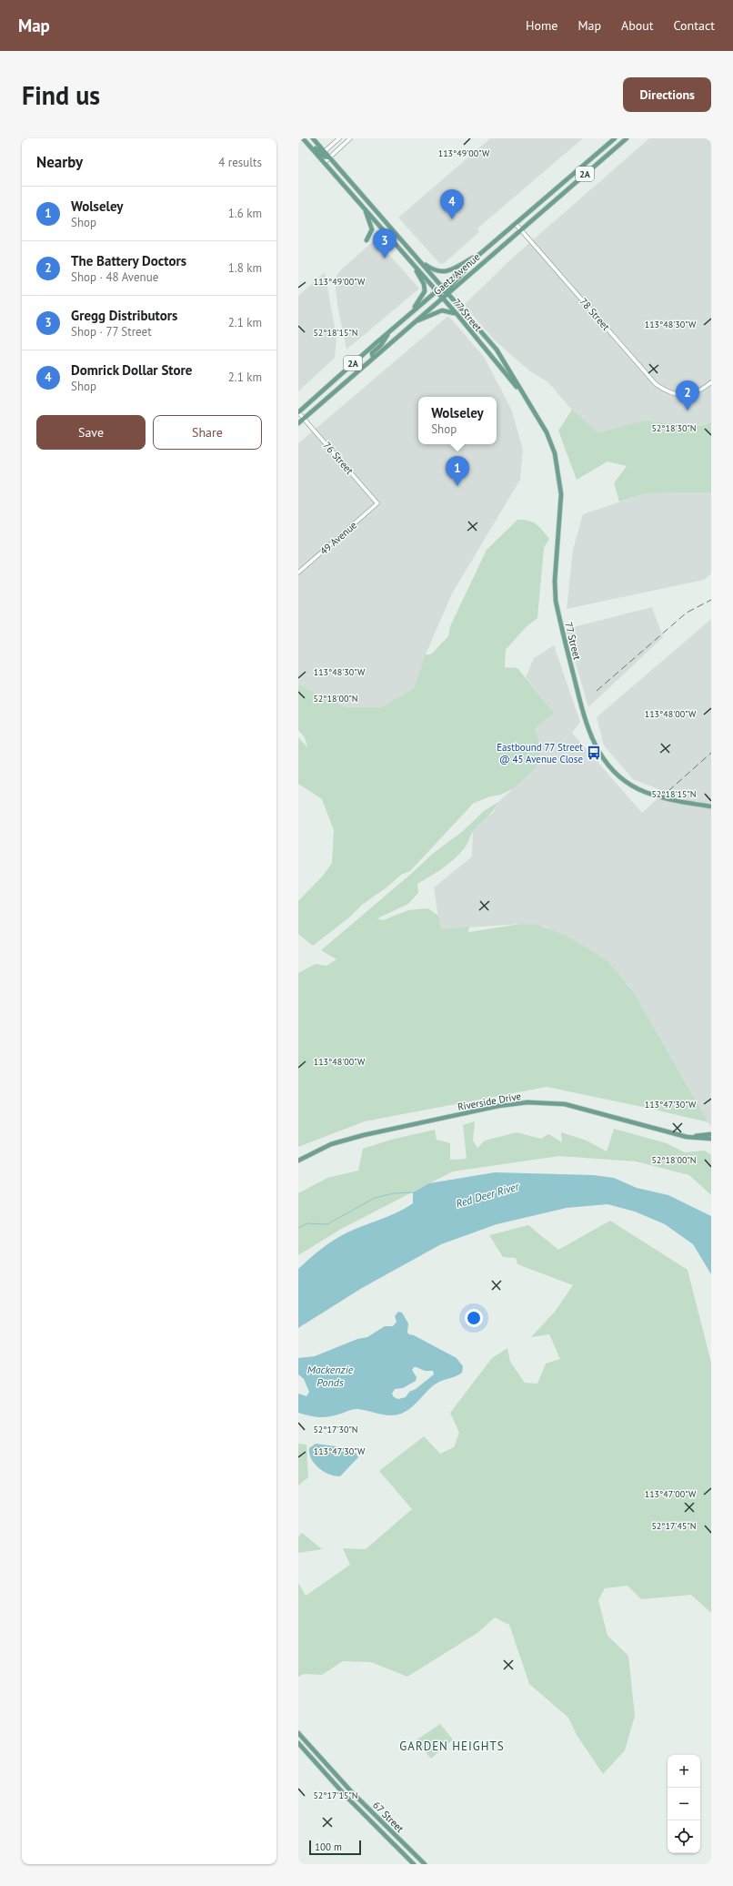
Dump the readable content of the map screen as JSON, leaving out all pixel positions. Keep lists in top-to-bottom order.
{
  "streets": {
    "main road": [
      "2A",
      "Gaetz Avenue",
      "77 Street",
      "Riverside Drive",
      "67 Street"
    ],
    "street": ["78 Street", "76 Street", "49 Avenue"]
  },
  "crossings": [
    ["Gaetz Avenue", "78 Street"],
    ["Gaetz Avenue", "77 Street"],
    ["Gaetz Avenue", "76 Street"],
    ["76 Street", "49 Avenue"]
  ],
  "districts": ["GARDEN HEIGHTS"],
  "water": ["Red Deer River", "Mackenzie Ponds"],
  "places": {
    "bus stop": ["Eastbound 77 Street @ 45 Avenue Close"]
  },
  "scale_bar": "100 m",
  "page": {
    "header": "Map",
    "nav": [
      "Home",
      "Map",
      "About",
      "Contact"
    ],
    "buttons": [
      "Directions",
      ["Save", "Share"]
    ],
    "title": "Find us",
    "heading": ["Nearby", "4 results"],
    "list": [
      {
        "mark": "1",
        "name": "Wolseley",
        "note": "Shop",
        "value": "1.6 km"
      },
      {
        "mark": "2",
        "name": "The Battery Doctors",
        "note": "Shop · 48 Avenue",
        "value": "1.8 km"
      },
      {
        "mark": "3",
        "name": "Gregg Distributors",
        "note": "Shop · 77 Street",
        "value": "2.1 km"
      },
      {
        "mark": "4",
        "name": "Domrick Dollar Store",
        "note": "Shop",
        "value": "2.1 km"
      }
    ],
    "pins": [
      "4",
      "3",
      "2",
      "1"
    ],
    "popup": ["Wolseley", "Shop"],
    "map_buttons": ["+", "−"],
    "scale": "100 m"
  },
  "coordinates": [
    "113°49'00\"W",
    "113°48'30\"W",
    "52°18'15\"N",
    "52°18'30\"N",
    "52°18'00\"N",
    "113°48'00\"W",
    "113°47'30\"W",
    "52°17'30\"N",
    "113°47'00\"W",
    "52°17'45\"N",
    "52°17'15\"N"
  ]
}
